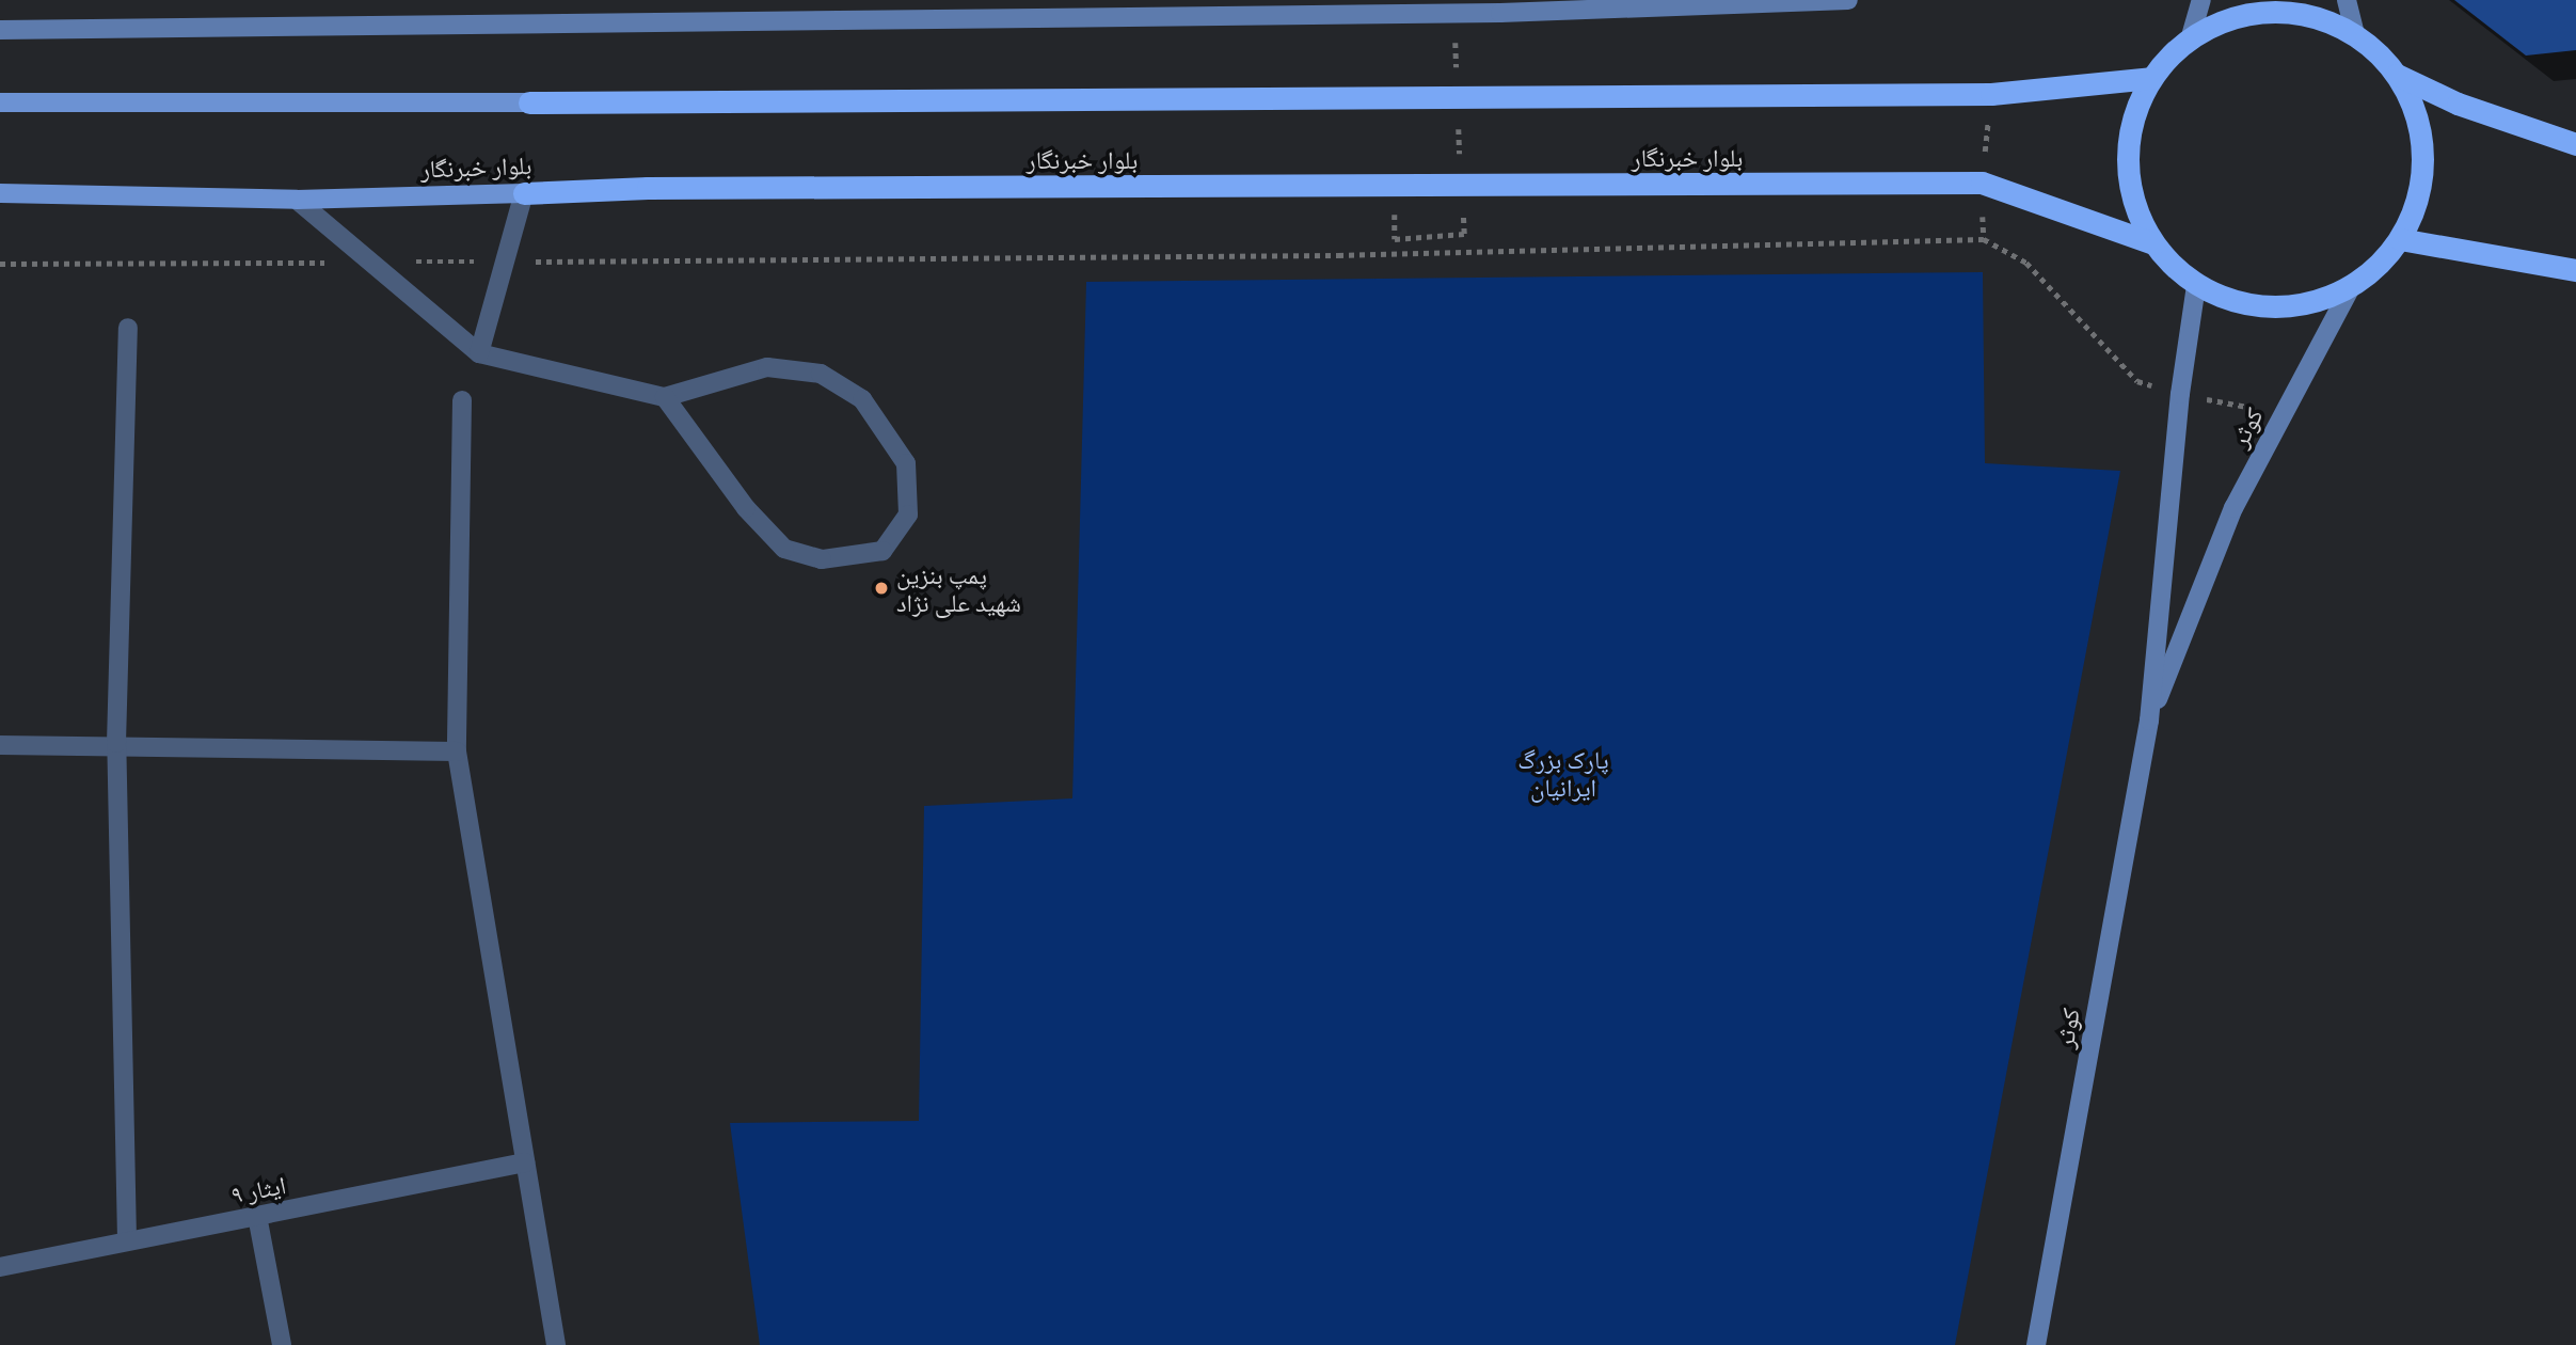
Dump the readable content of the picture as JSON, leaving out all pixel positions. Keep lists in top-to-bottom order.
{
  "streets": {
    "highway": ["بلوار خبرنگار"],
    "main road": ["کوثر"],
    "street": ["ایثار ۹"]
  },
  "parks": ["پارک بزرگ ایرانیان"],
  "places": ["پمپ بنزین شهید علی نژاد"]
}
